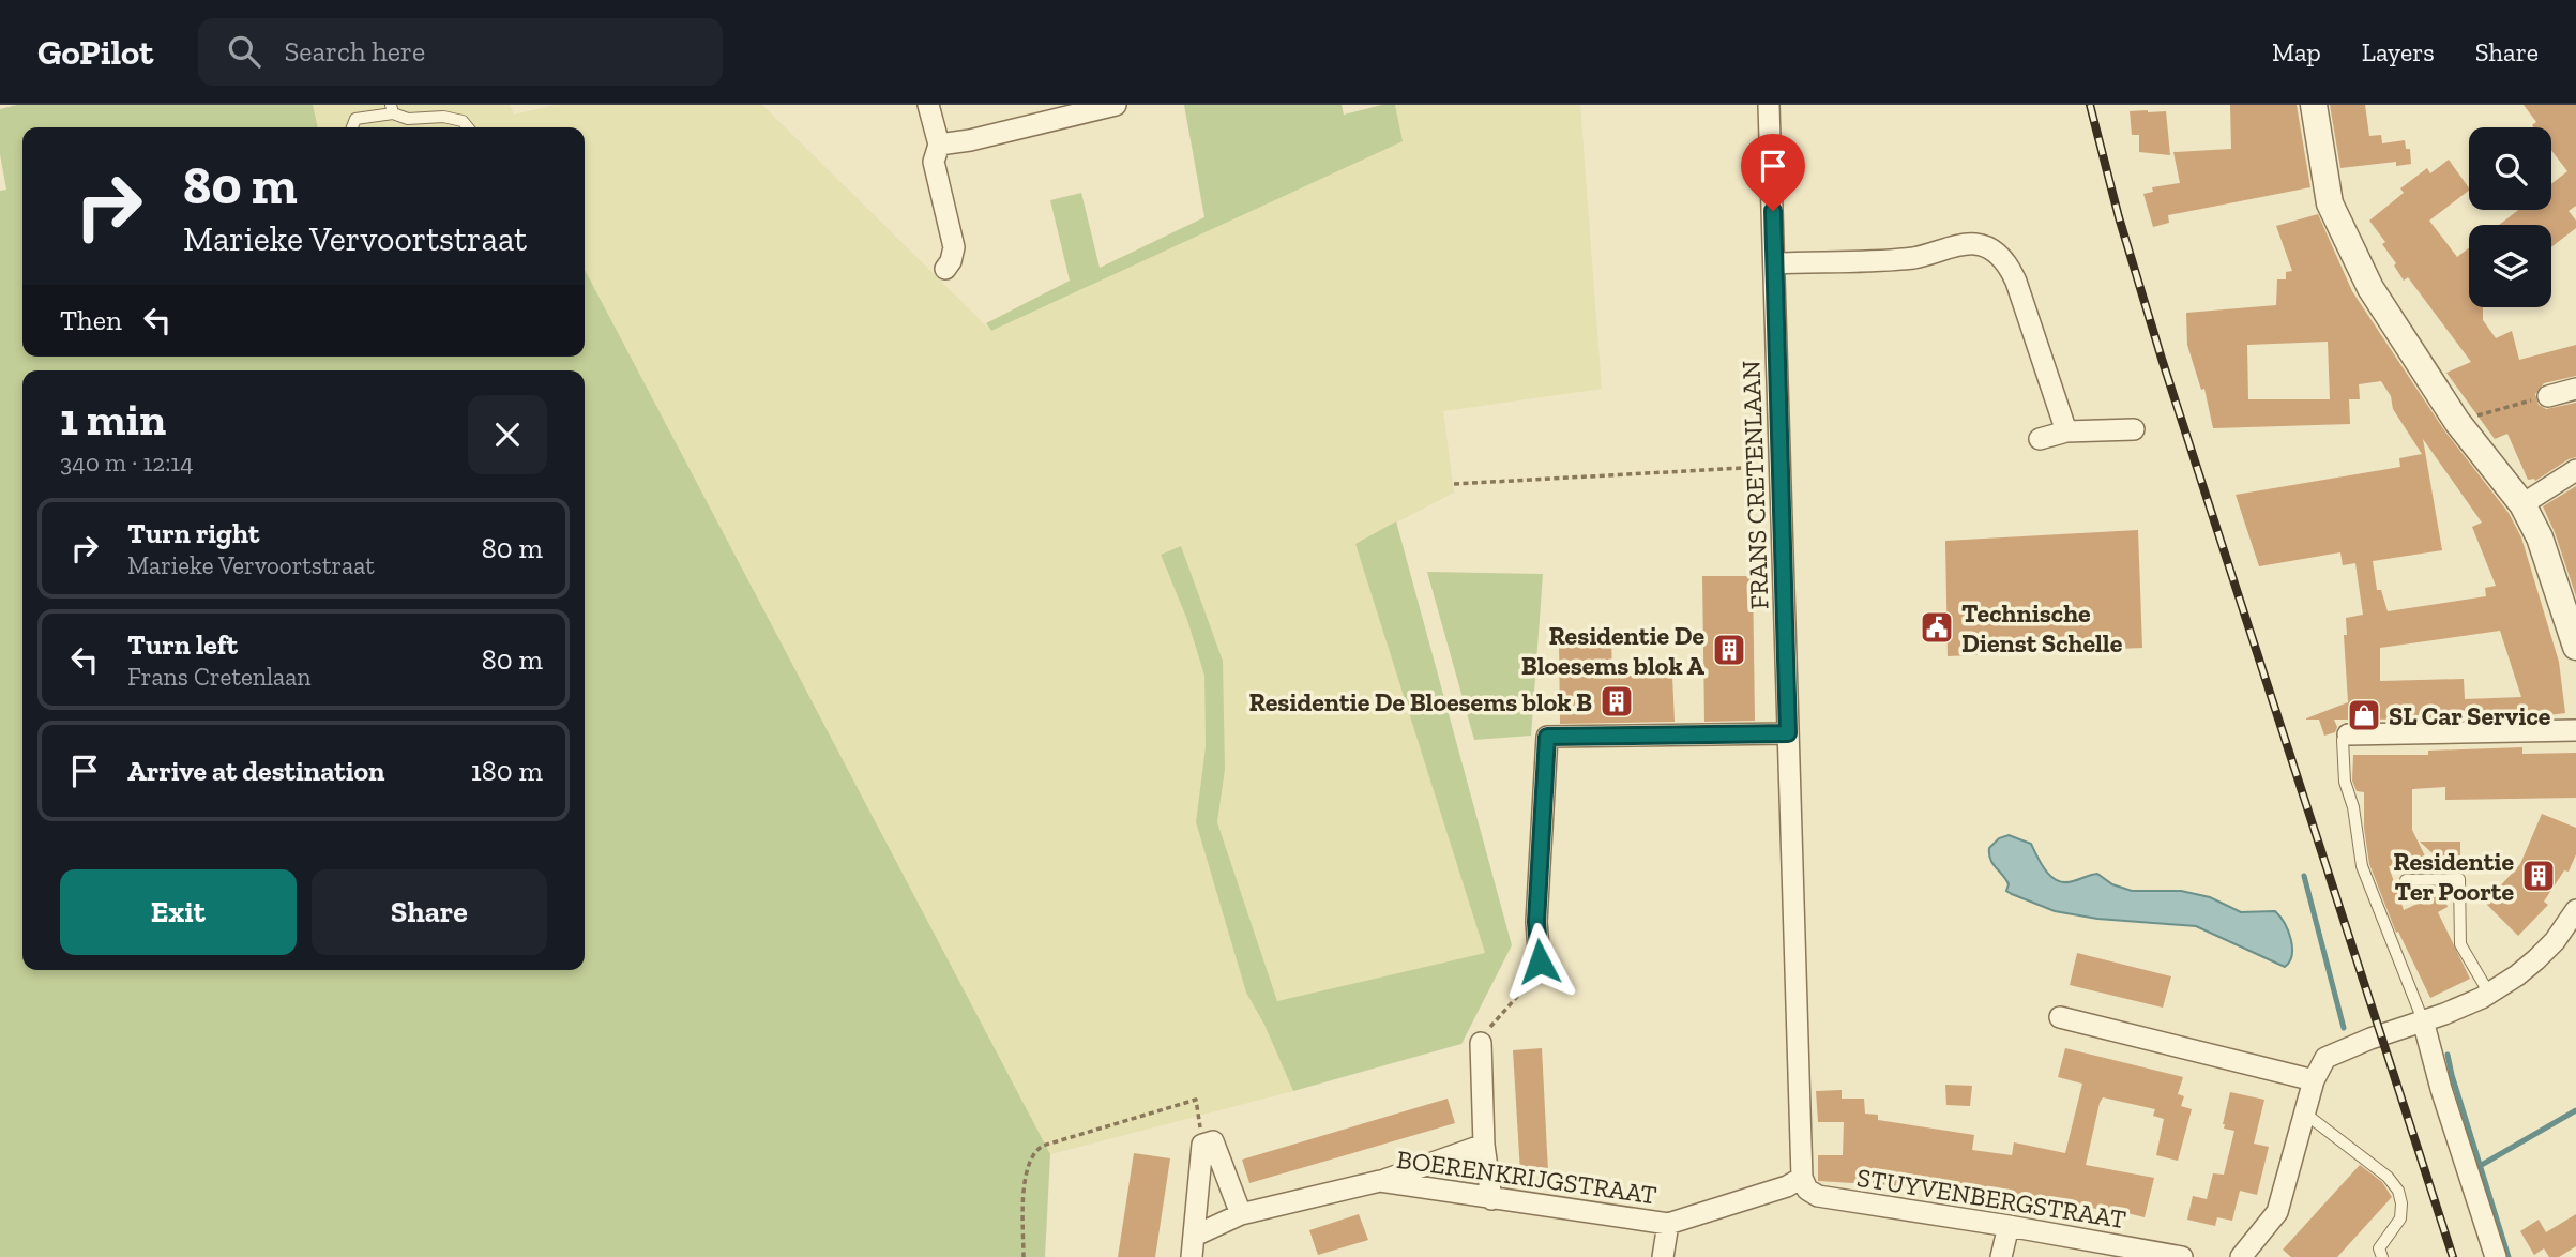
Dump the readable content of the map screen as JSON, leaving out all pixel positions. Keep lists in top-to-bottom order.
{
  "streets": {
    "street": ["FRANS CRETENLAAN", "BOERENKRIJGSTRAAT", "STUYVENBERGSTRAAT"]
  },
  "crossings": [
    ["FRANS CRETENLAAN", "BOERENKRIJGSTRAAT"],
    ["FRANS CRETENLAAN", "STUYVENBERGSTRAAT"],
    ["BOERENKRIJGSTRAAT", "STUYVENBERGSTRAAT"]
  ],
  "places": {
    "public building": ["Technische Dienst Schelle"],
    "building": ["Residentie De Bloesems blok A", "Residentie De Bloesems blok B", "Residentie Ter Poorte"],
    "shop": ["SL Car Service"]
  },
  "page": {
    "header": "GoPilot",
    "search": "Search here",
    "nav": ["Map", "Layers", "Share"],
    "turn": ["80 m", "Marieke Vervoortstraat"],
    "then": "Then",
    "heading": ["1 min", "340 m · 12:14"],
    "list": [
      {
        "name": "Turn right",
        "note": "Marieke Vervoortstraat",
        "value": "80 m"
      },
      {
        "name": "Turn left",
        "note": "Frans Cretenlaan",
        "value": "80 m"
      },
      {
        "name": "Arrive at destination",
        "value": "180 m"
      }
    ],
    "buttons": ["Exit", "Share"]
  }
}
